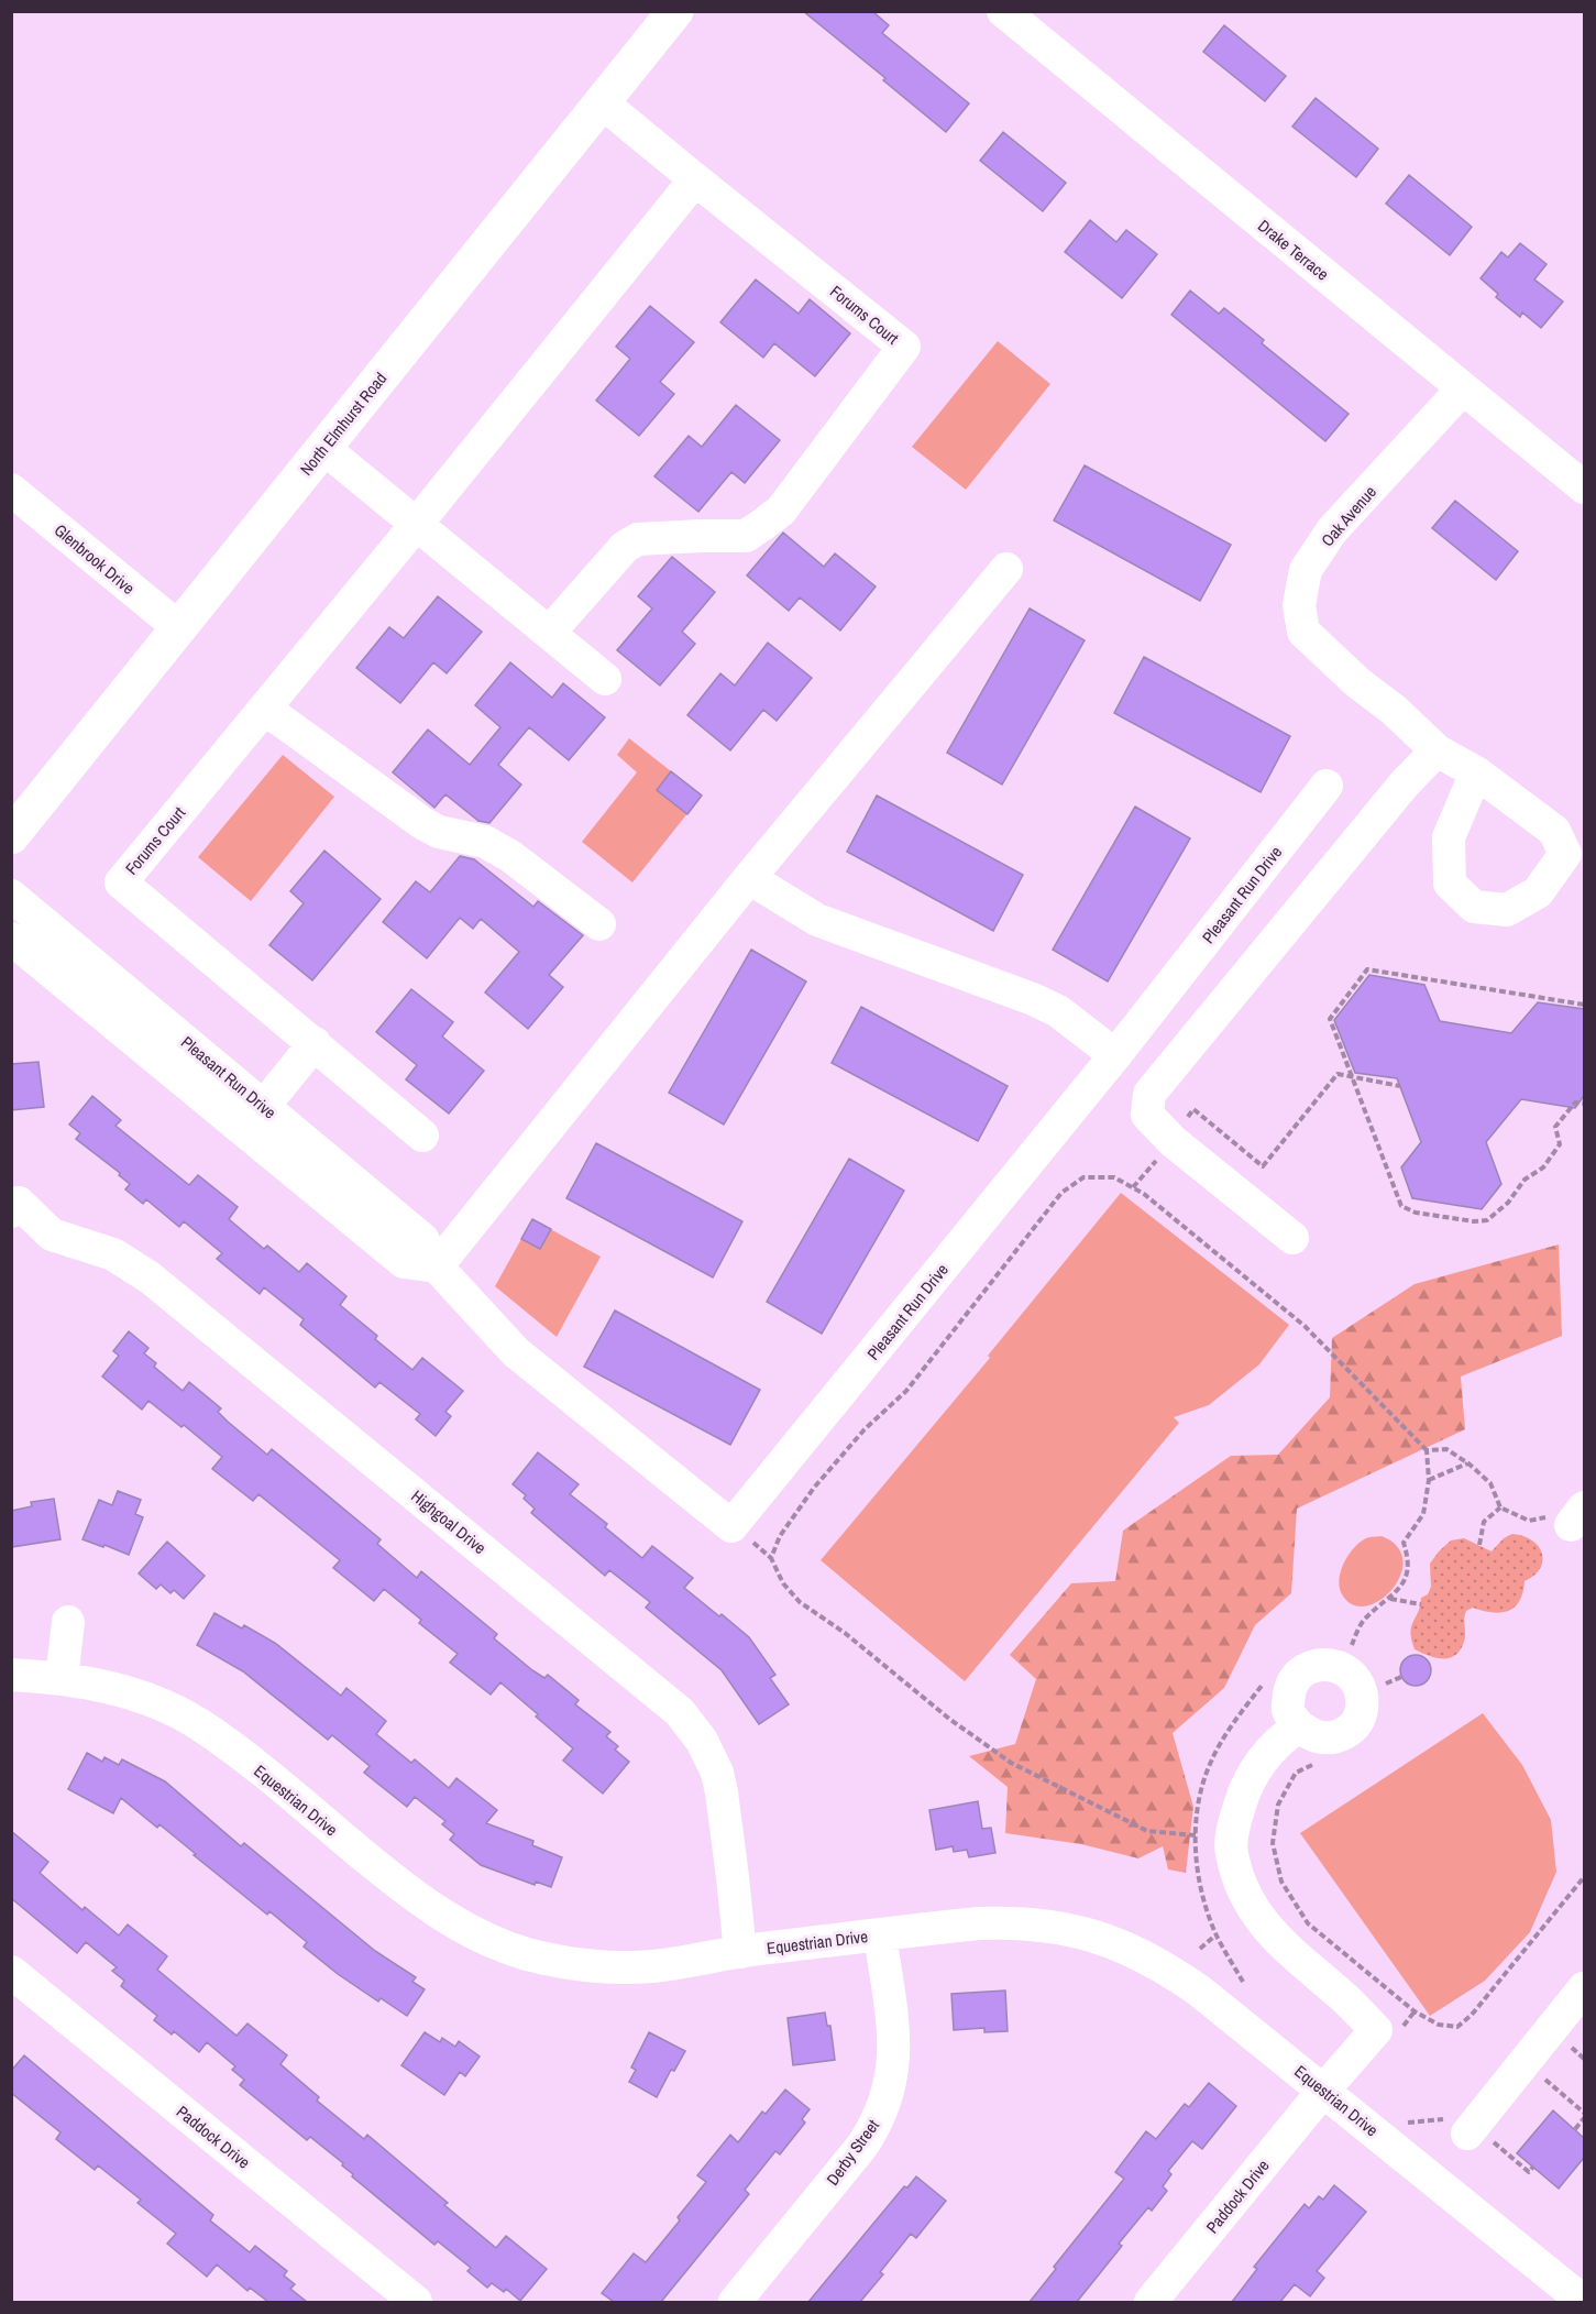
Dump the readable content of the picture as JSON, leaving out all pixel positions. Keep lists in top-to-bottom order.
{
  "streets": {
    "main road": ["North Elmhurst Road"],
    "street": [
      "Drake Terrace",
      "Forums Court",
      "Oak Avenue",
      "Glenbrook Drive",
      "Pleasant Run Drive",
      "Highgoal Drive",
      "Equestrian Drive",
      "Paddock Drive",
      "Derby Street"
    ]
  },
  "crossings": [
    ["Drake Terrace", "Oak Avenue"],
    ["Forums Court", "North Elmhurst Road"],
    ["North Elmhurst Road", "Glenbrook Drive"],
    ["Highgoal Drive", "Equestrian Drive"],
    ["Equestrian Drive", "Paddock Drive"],
    ["Equestrian Drive", "Derby Street"]
  ]
}
